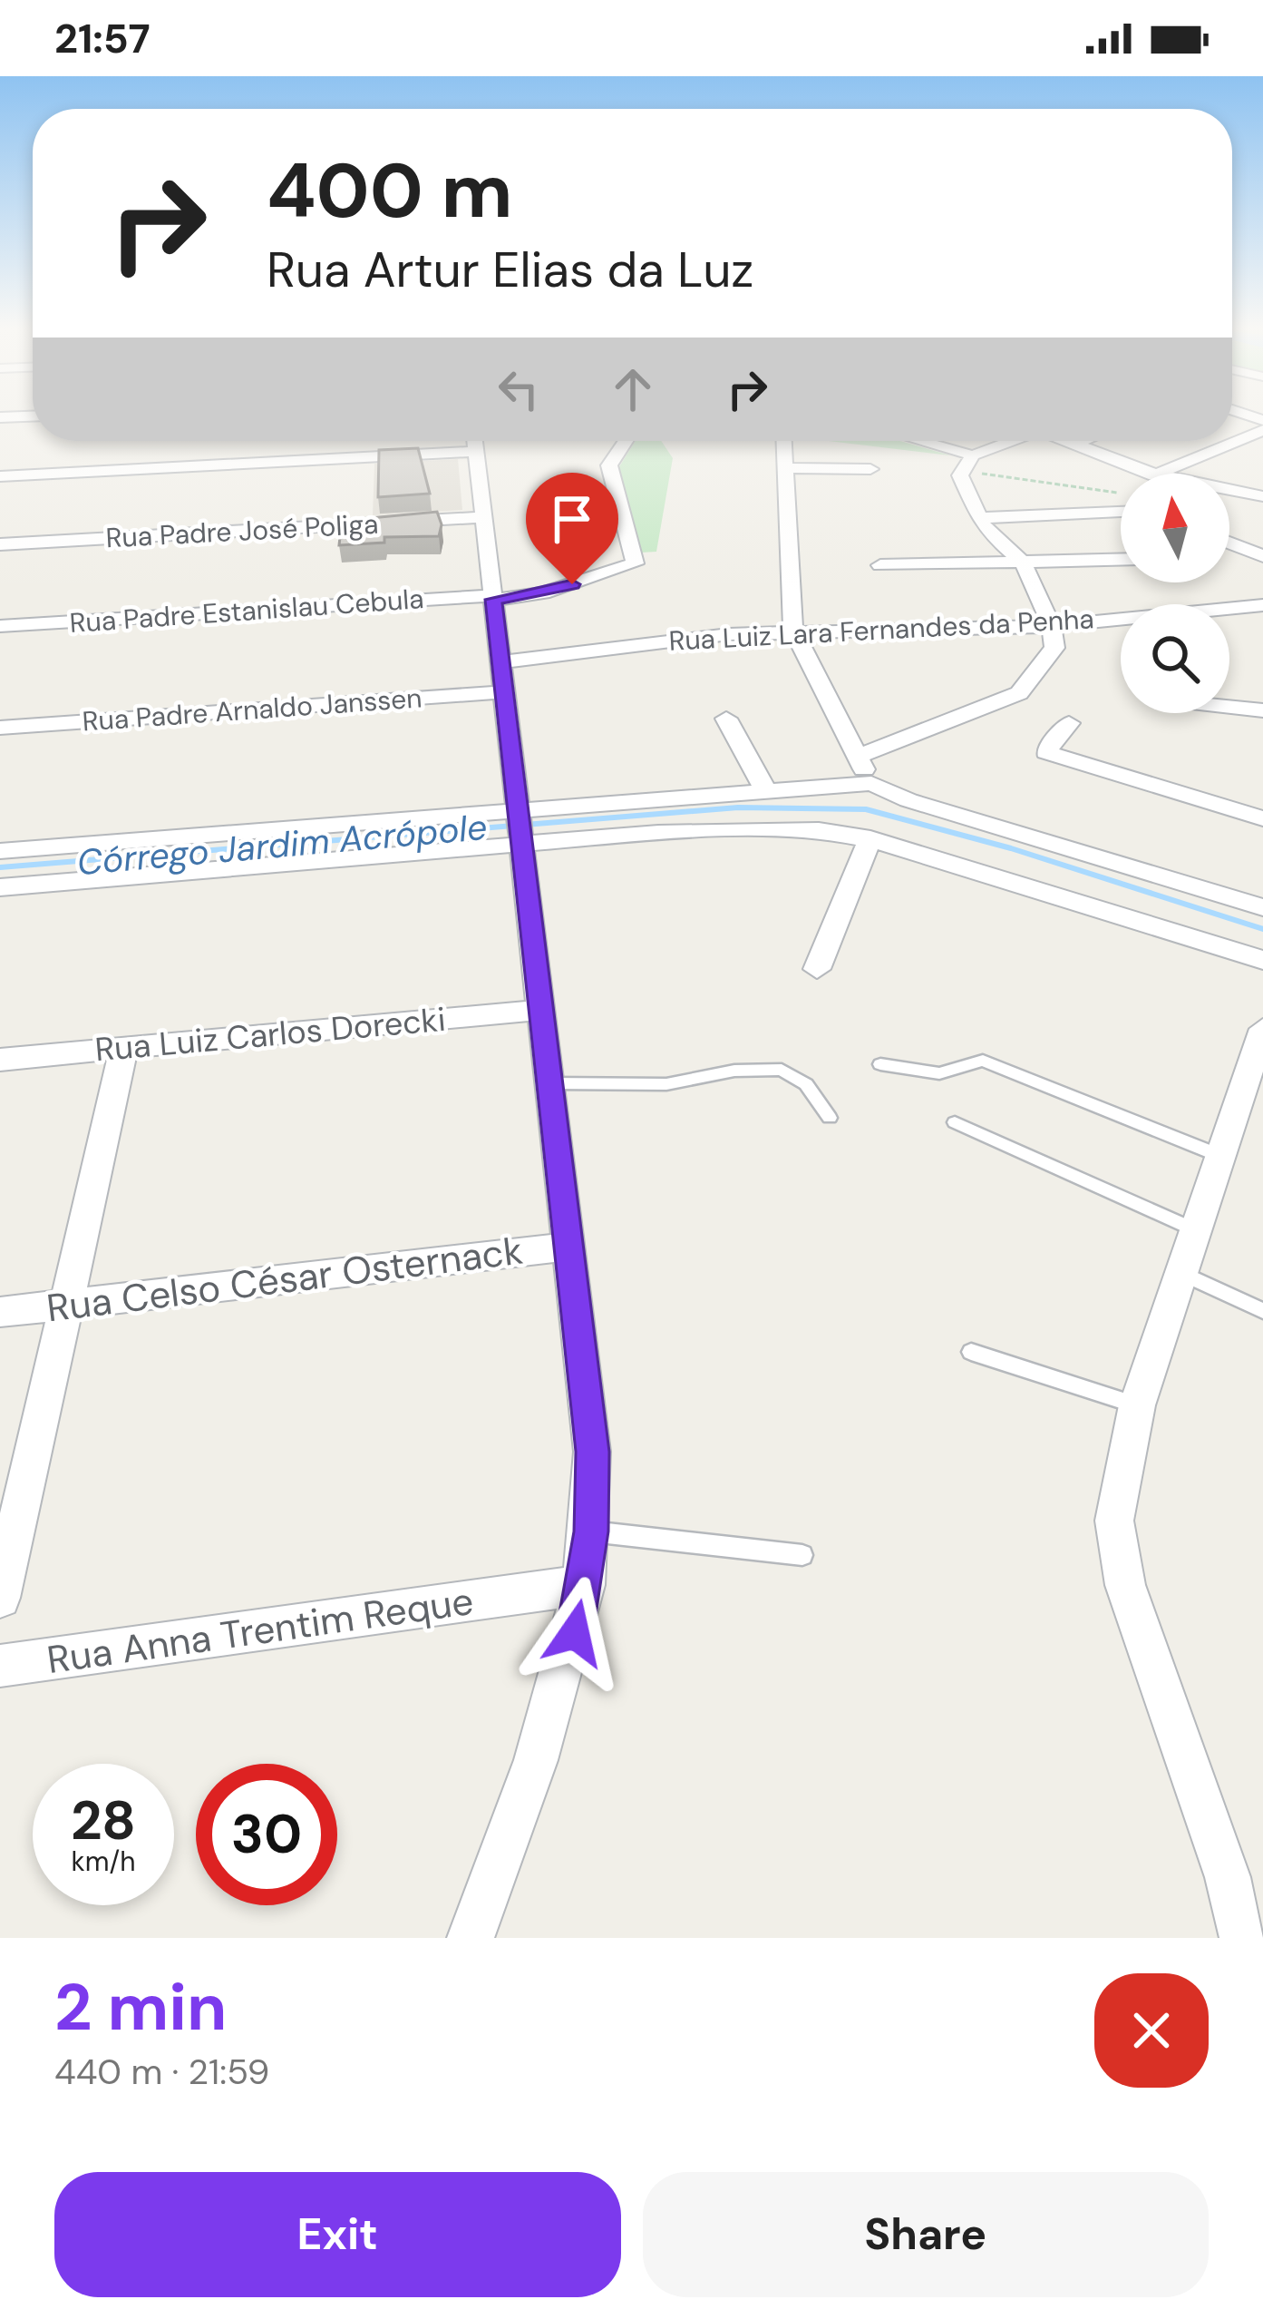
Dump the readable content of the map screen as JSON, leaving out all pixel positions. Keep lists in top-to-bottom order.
{
  "streets": {
    "street": [
      "Rua Padre José Poliga",
      "Rua Padre Estanislau Cebula",
      "Rua Luiz Lara Fernandes da Penha",
      "Rua Padre Arnaldo Janssen",
      "Rua Luiz Carlos Dorecki",
      "Rua Celso César Osternack",
      "Rua Anna Trentim Reque"
    ]
  },
  "water": ["Córrego Jardim Acrópole"],
  "north": "top",
  "page": {
    "status": "21:57",
    "turn": ["400 m", "Rua Artur Elias da Luz"],
    "speed": "28 km/h",
    "limit": "30",
    "heading": ["2 min", "440 m · 21:59"],
    "buttons": ["Exit", "Share"]
  }
}
